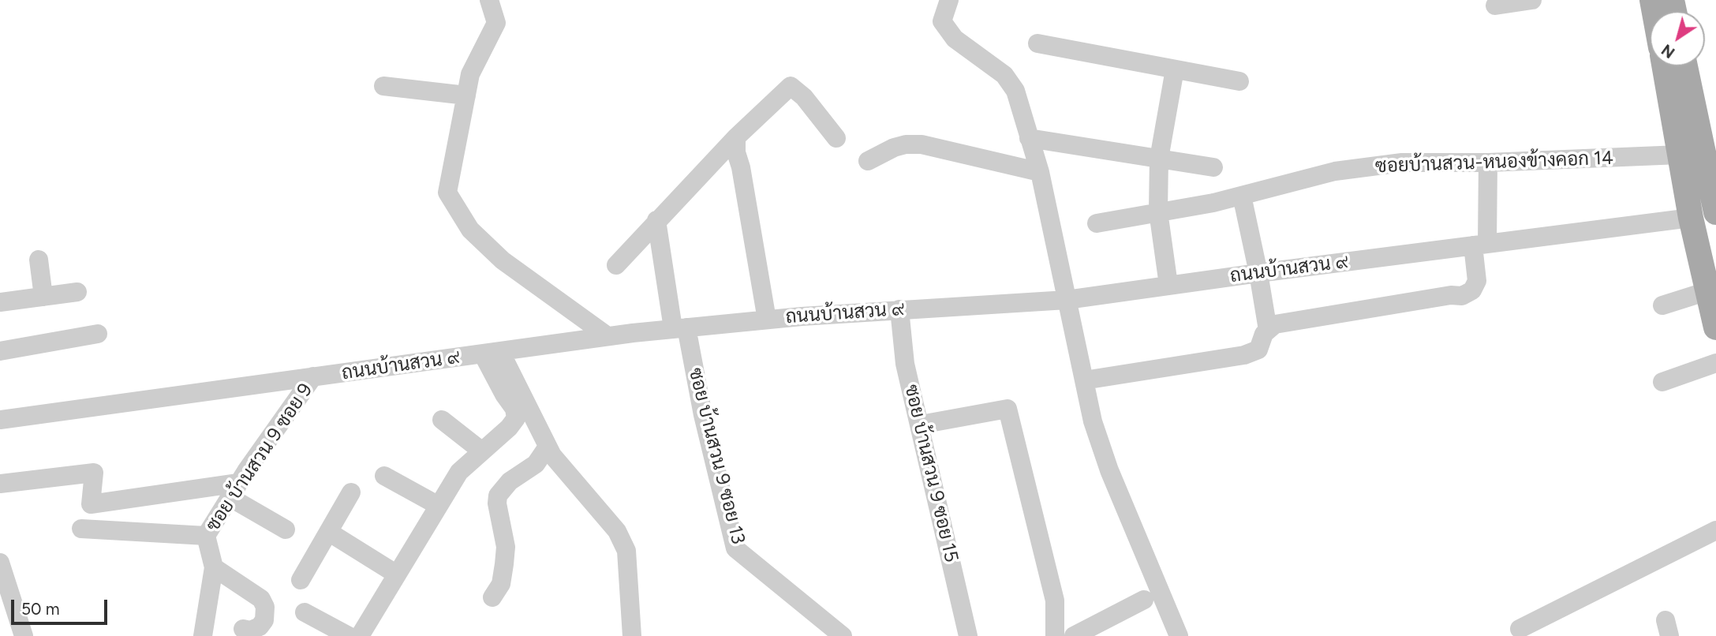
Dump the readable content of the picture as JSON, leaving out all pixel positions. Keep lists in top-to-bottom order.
{
  "streets": {
    "street": [
      "ซอยบ้านสวน-หนองข้างคอก 14",
      "ถนนบ้านสวน ๙",
      "ซอย บ้านสวน 9 ซอย 13",
      "ซอย บ้านสวน 9 ซอย 9",
      "ซอย บ้านสวน 9 ซอย 15"
    ]
  },
  "crossings": [
    ["ถนนบ้านสวน ๙", "ซอย บ้านสวน 9 ซอย 13"],
    ["ถนนบ้านสวน ๙", "ซอย บ้านสวน 9 ซอย 9"],
    ["ถนนบ้านสวน ๙", "ซอย บ้านสวน 9 ซอย 15"]
  ],
  "scale_bar": "50 m",
  "north": "bottom left"
}
